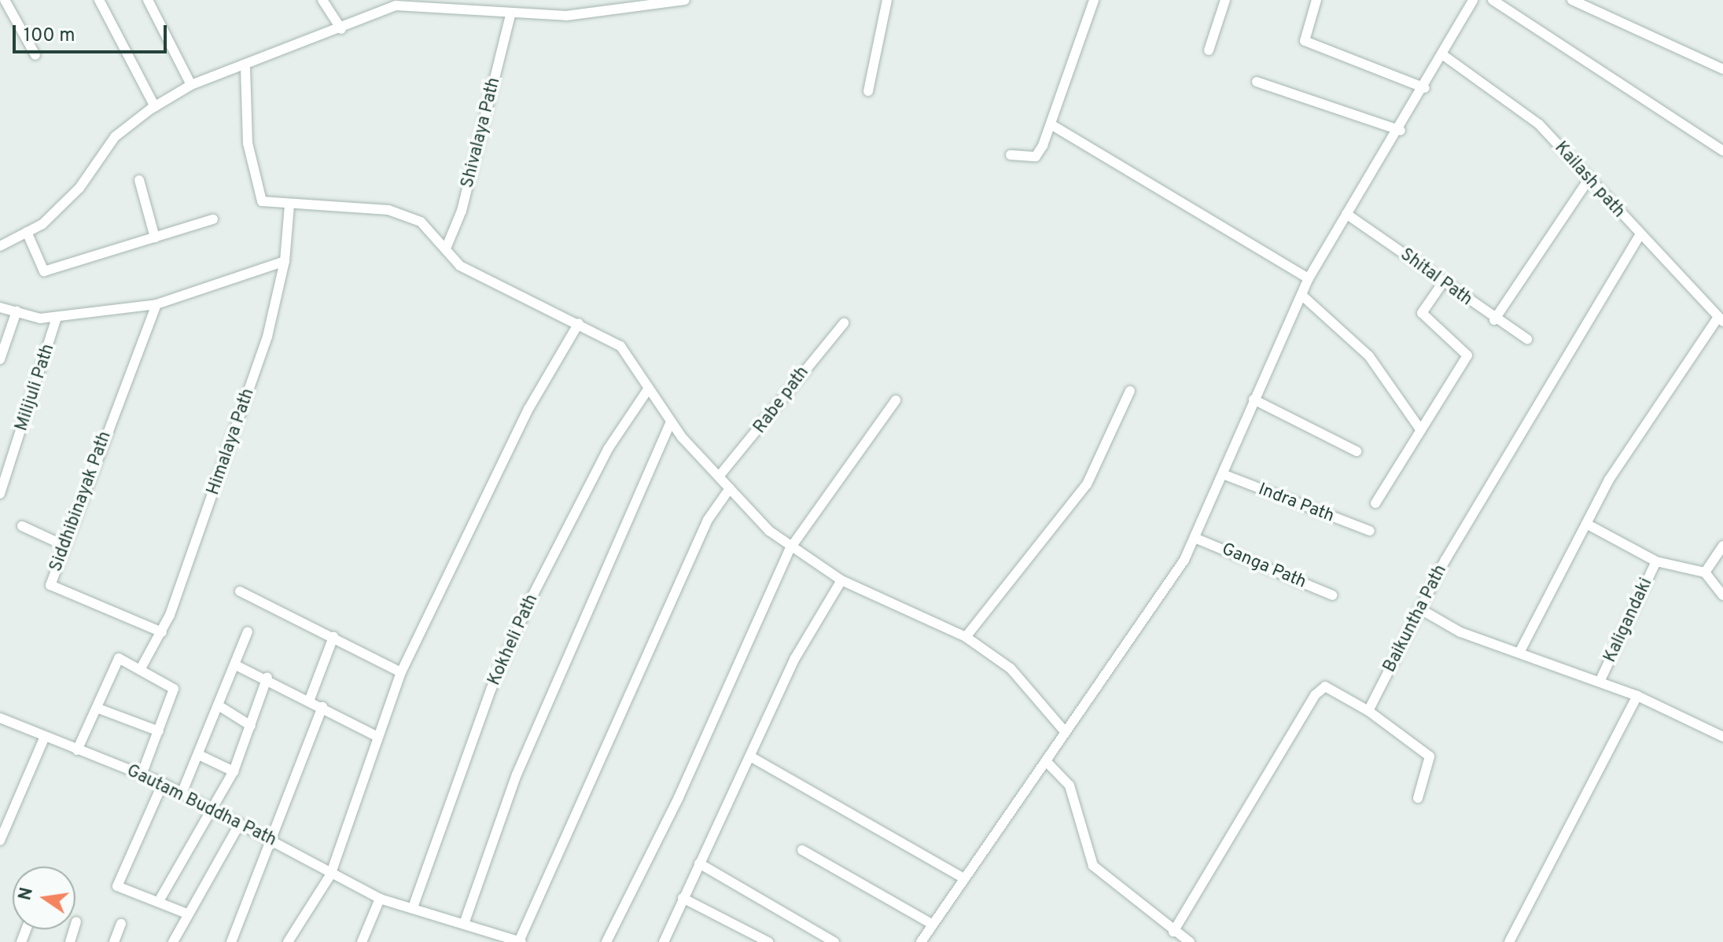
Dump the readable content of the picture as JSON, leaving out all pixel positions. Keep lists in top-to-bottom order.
{
  "streets": {
    "street": [
      "Shivalaya Path",
      "Kailash path",
      "Shital Path",
      "Milijuli Path",
      "Rabe path",
      "Himalaya Path",
      "Siddhibinayak Path",
      "Indra Path",
      "Ganga Path",
      "Baikuntha Path",
      "Kaligandaki",
      "Kokheli Path",
      "Gautam Buddha Path"
    ]
  },
  "crossings": [
    ["Kailash path", "Baikuntha Path"],
    ["Himalaya Path", "Siddhibinayak Path"],
    ["Kokheli Path", "Gautam Buddha Path"]
  ],
  "scale_bar": "100 m",
  "north": "left"
}
